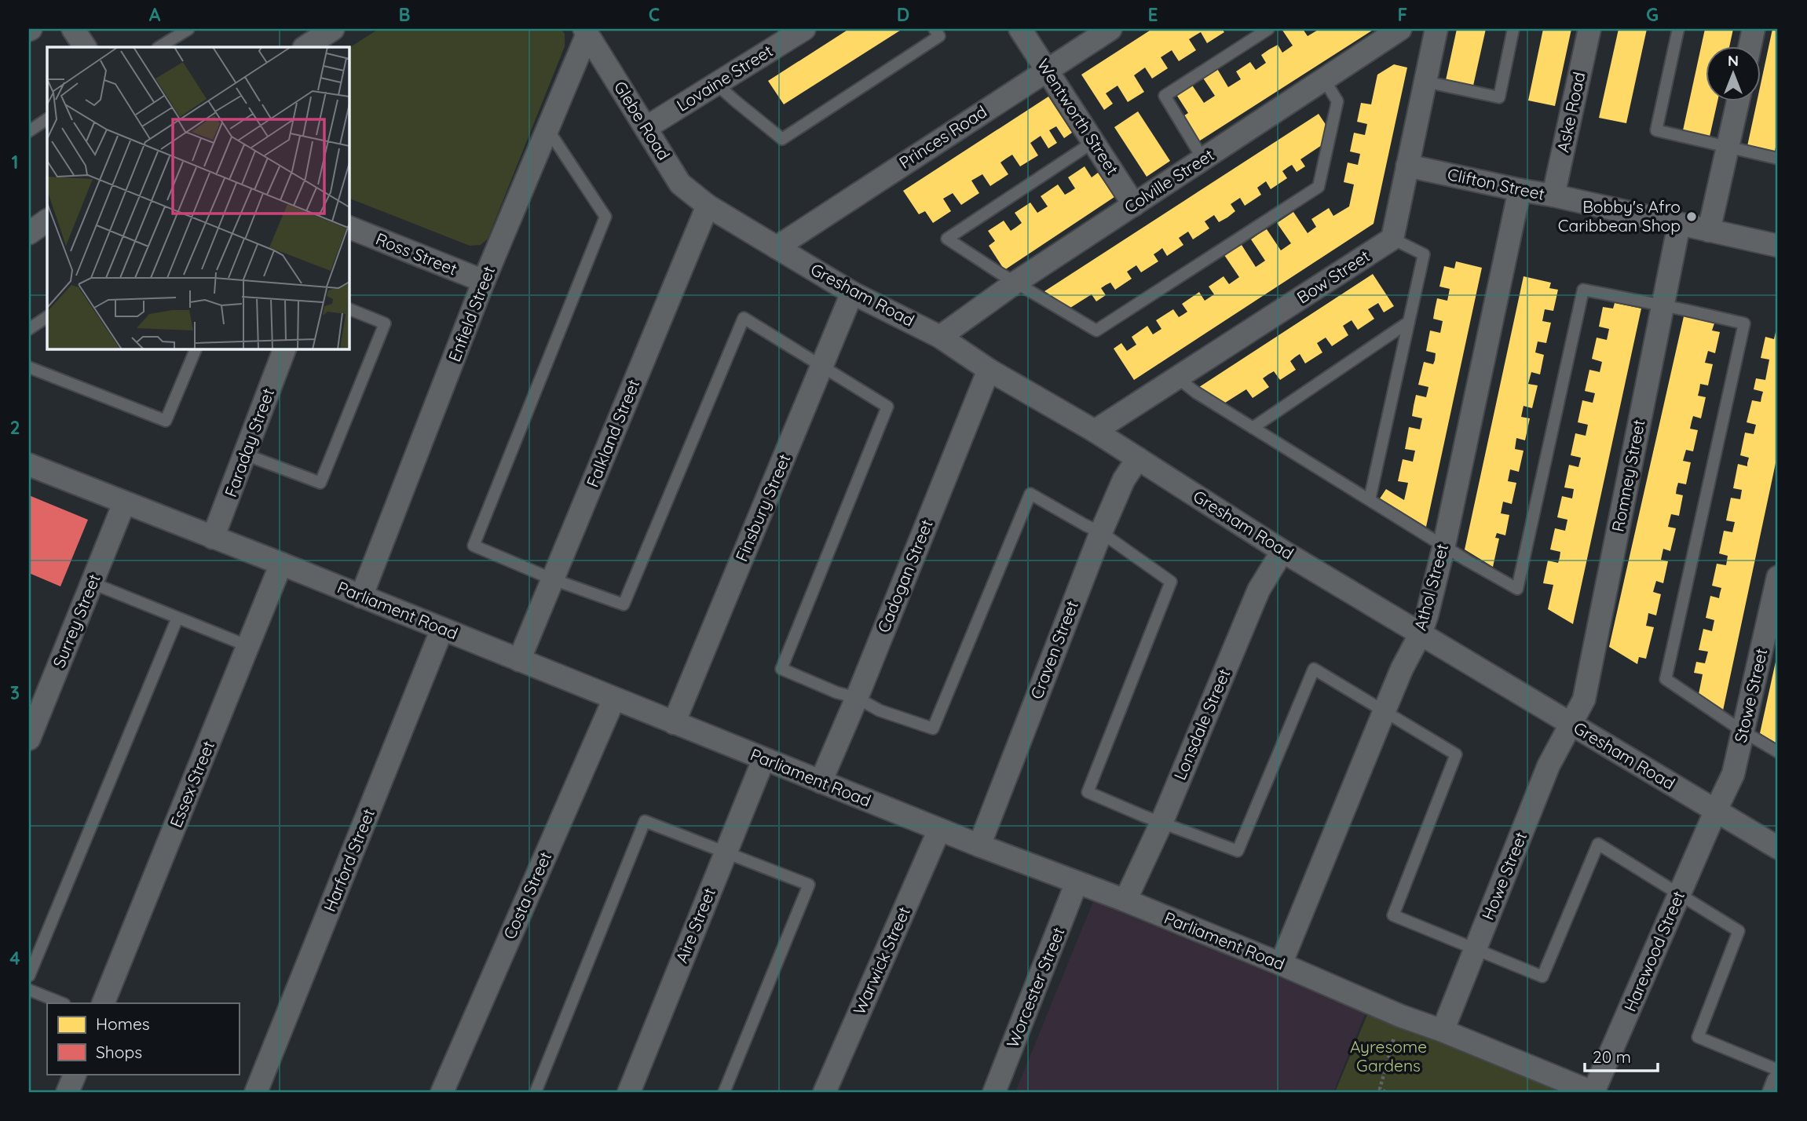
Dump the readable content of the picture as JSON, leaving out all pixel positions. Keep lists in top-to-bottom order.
{
  "streets": {
    "street": [
      "Lovaine Street",
      "Aske Road",
      "Wentworth Street",
      "Glebe Road",
      "Princes Road",
      "Colville Street",
      "Clifton Street",
      "Ross Street",
      "Bow Street",
      "Gresham Road",
      "Enfield Street",
      "Falkland Street",
      "Faraday Street",
      "Romney Street",
      "Finsbury Street",
      "Cadogan Street",
      "Athol Street",
      "Parliament Road",
      "Surrey Street",
      "Craven Street",
      "Stowe Street",
      "Lonsdale Street",
      "Essex Street",
      "Harford Street",
      "Howe Street",
      "Costa Street",
      "Aire Street",
      "Harewood Street",
      "Warwick Street",
      "Worcester Street"
    ]
  },
  "crossings": [
    ["Lovaine Street", "Glebe Road"],
    ["Aske Road", "Clifton Street"],
    ["Wentworth Street", "Princes Road"],
    ["Wentworth Street", "Colville Street"],
    ["Glebe Road", "Gresham Road"],
    ["Glebe Road", "Enfield Street"],
    ["Glebe Road", "Falkland Street"],
    ["Princes Road", "Gresham Road"],
    ["Colville Street", "Gresham Road"],
    ["Clifton Street", "Romney Street"],
    ["Clifton Street", "Athol Street"],
    ["Ross Street", "Enfield Street"],
    ["Bow Street", "Gresham Road"],
    ["Gresham Road", "Falkland Street"],
    ["Gresham Road", "Romney Street"],
    ["Gresham Road", "Finsbury Street"],
    ["Gresham Road", "Cadogan Street"],
    ["Gresham Road", "Athol Street"],
    ["Gresham Road", "Craven Street"],
    ["Gresham Road", "Stowe Street"],
    ["Gresham Road", "Lonsdale Street"],
    ["Gresham Road", "Howe Street"],
    ["Gresham Road", "Harewood Street"],
    ["Enfield Street", "Parliament Road"],
    ["Falkland Street", "Parliament Road"],
    ["Faraday Street", "Parliament Road"],
    ["Romney Street", "Howe Street"],
    ["Finsbury Street", "Parliament Road"],
    ["Cadogan Street", "Parliament Road"],
    ["Athol Street", "Parliament Road"],
    ["Parliament Road", "Surrey Street"],
    ["Parliament Road", "Craven Street"],
    ["Parliament Road", "Lonsdale Street"],
    ["Parliament Road", "Essex Street"],
    ["Parliament Road", "Harford Street"],
    ["Parliament Road", "Howe Street"],
    ["Parliament Road", "Costa Street"],
    ["Parliament Road", "Aire Street"],
    ["Parliament Road", "Harewood Street"],
    ["Parliament Road", "Warwick Street"],
    ["Parliament Road", "Worcester Street"],
    ["Stowe Street", "Harewood Street"]
  ],
  "parks": ["Ayresome Gardens"],
  "places": ["Bobby's Afro Caribbean Shop"],
  "legend": ["Homes", "Shops"],
  "scale_bar": "20 m",
  "north": "top",
  "grid": {
    "columns": [
      "A",
      "B",
      "C",
      "D",
      "E",
      "F",
      "G"
    ],
    "rows": [
      "1",
      "2",
      "3",
      "4"
    ]
  }
}
